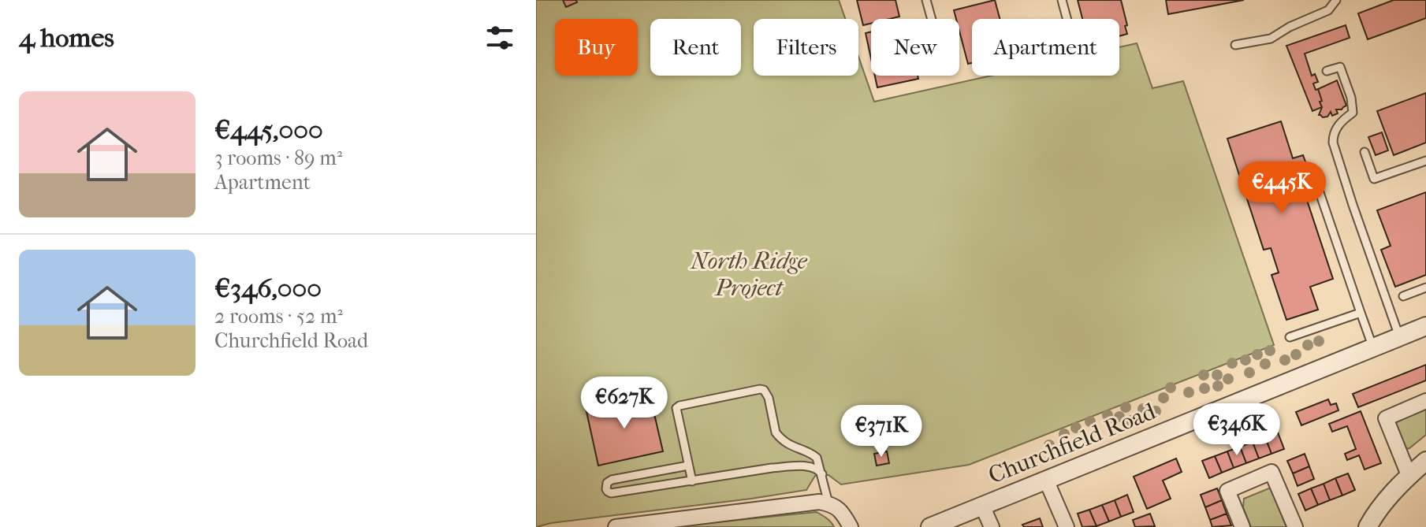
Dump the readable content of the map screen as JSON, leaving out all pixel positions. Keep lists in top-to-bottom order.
{
  "streets": {
    "street": ["Churchfield Road"]
  },
  "parks": ["North Ridge Project"],
  "page": {
    "heading": "4 homes",
    "chip": [
      "Buy",
      "Rent",
      "Filters",
      "New",
      "Apartment"
    ],
    "list": [
      {
        "name": "€445,000",
        "note": "3 rooms · 89 m² · Apartment"
      },
      {
        "name": "€346,000",
        "note": "2 rooms · 52 m² · Churchfield Road"
      }
    ],
    "price": [
      "€445K",
      "€627K",
      "€346K",
      "€371K"
    ]
  }
}
